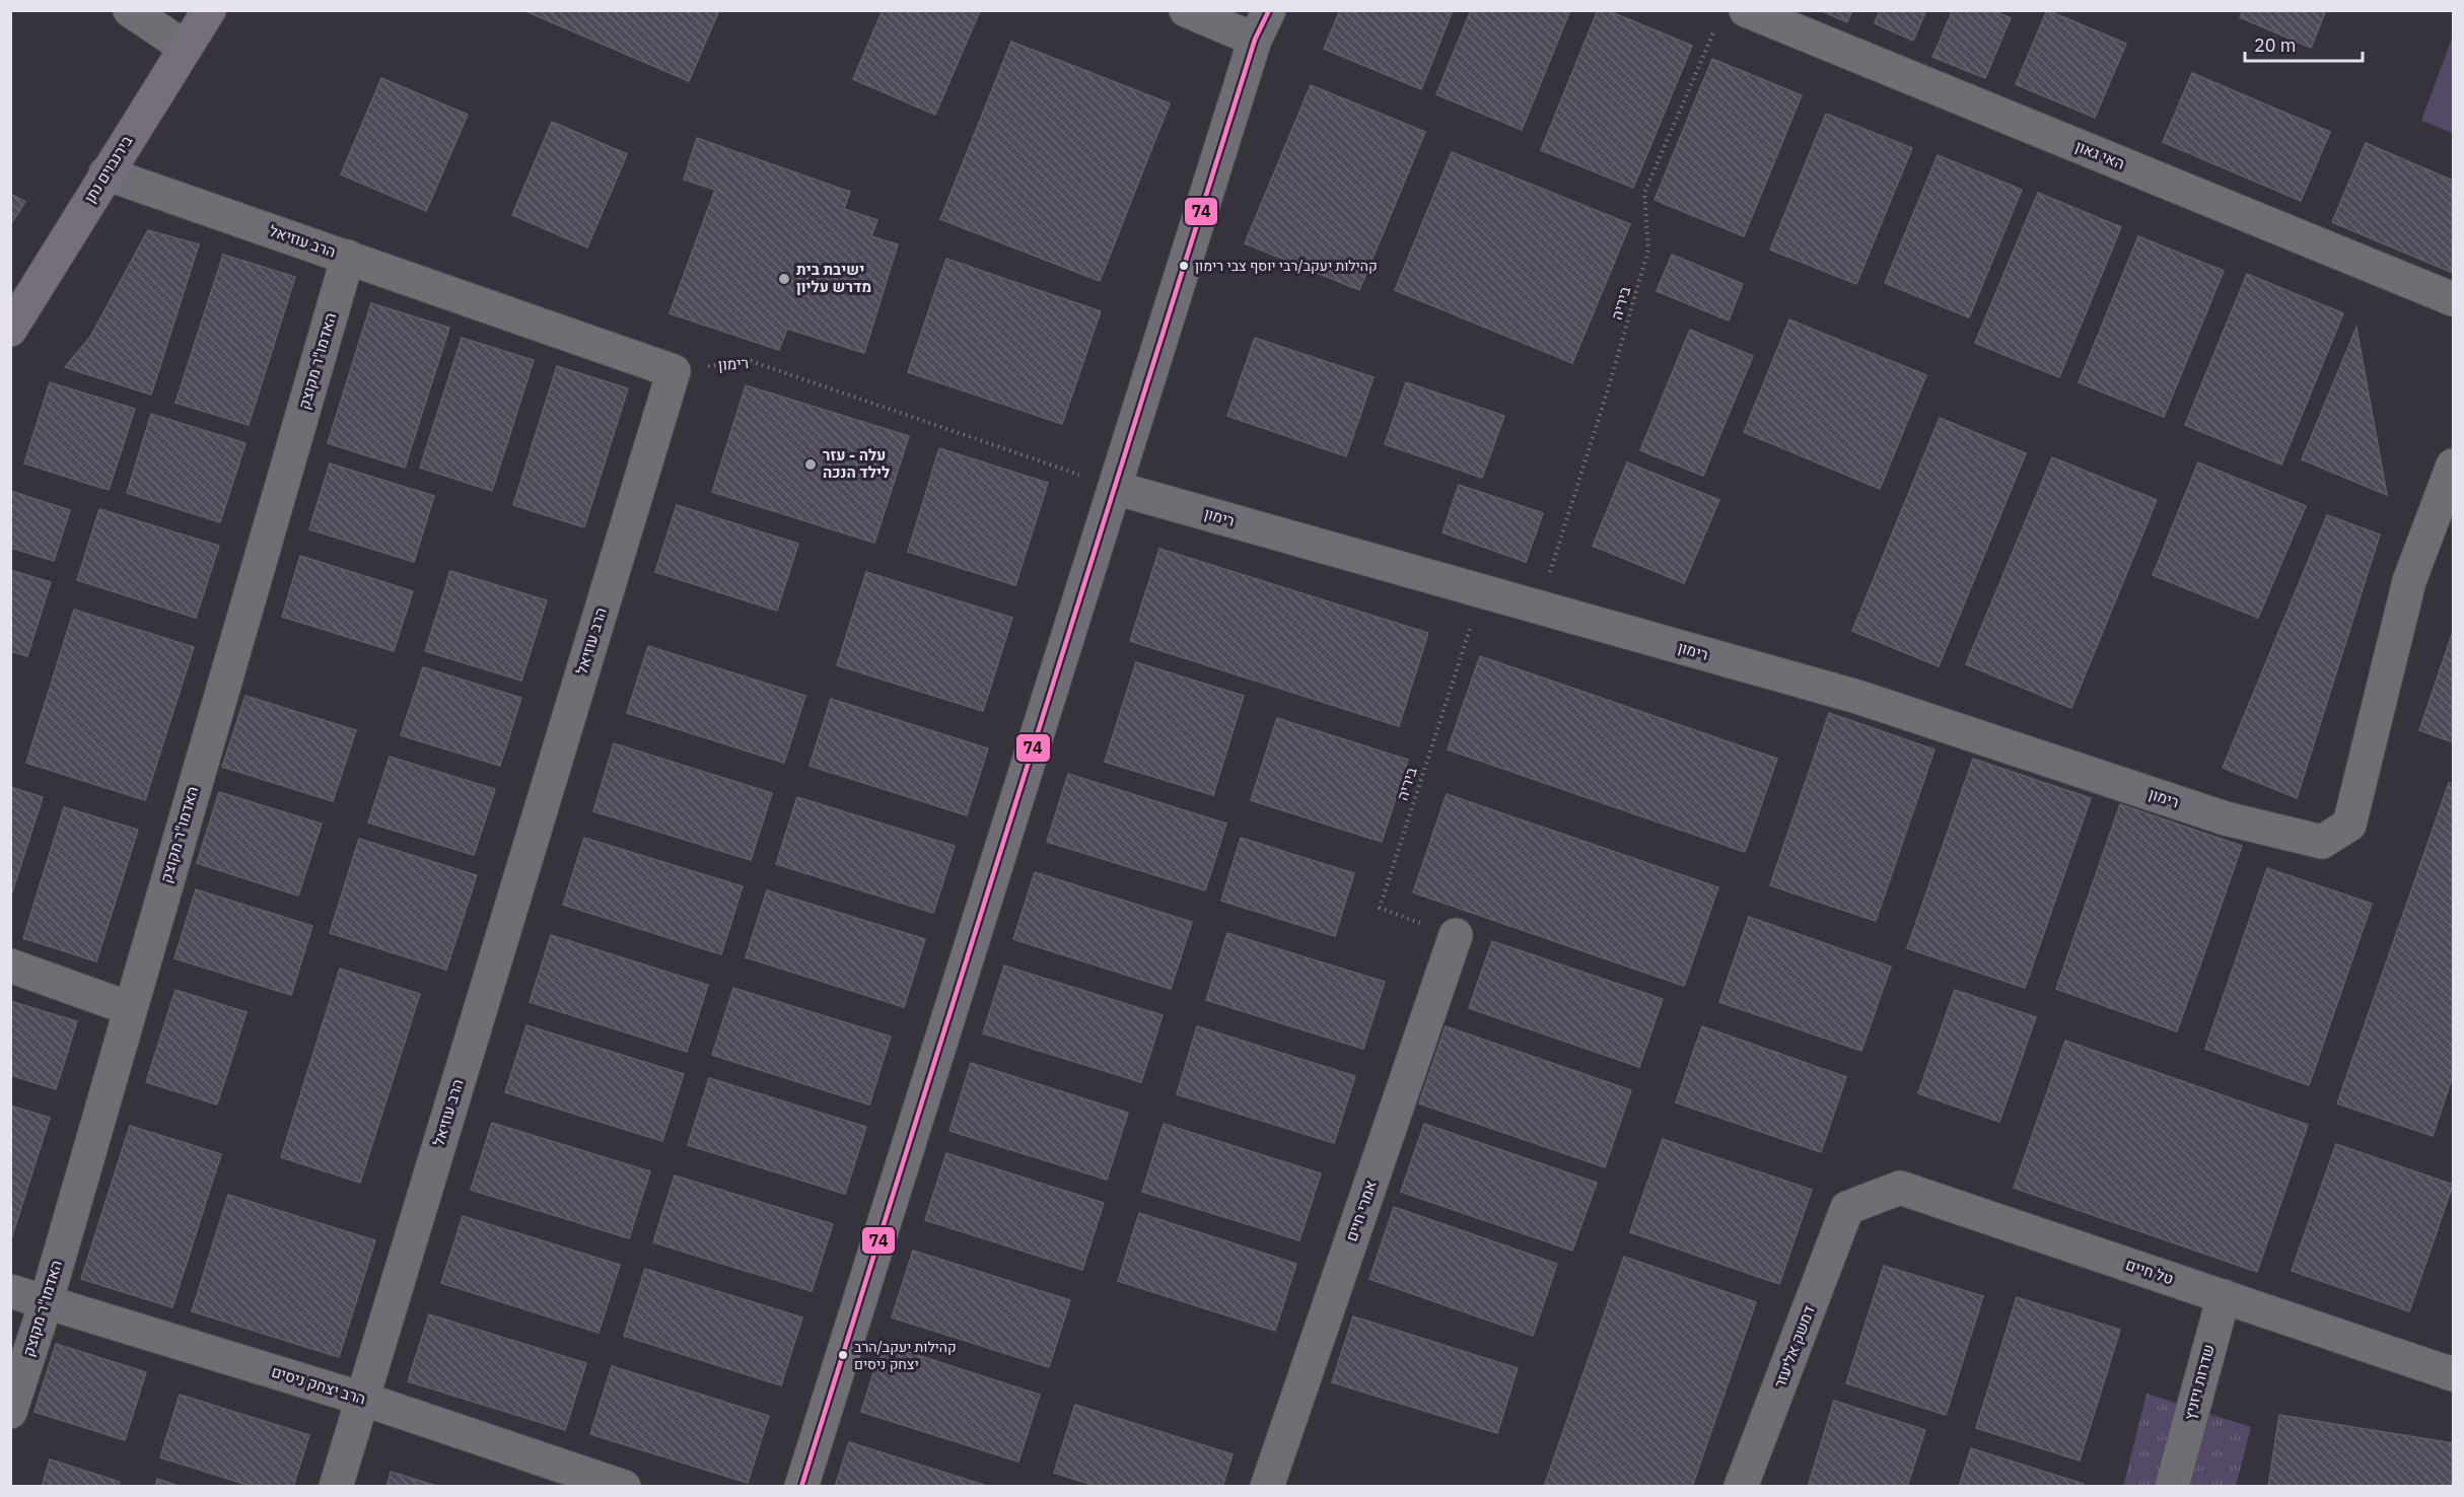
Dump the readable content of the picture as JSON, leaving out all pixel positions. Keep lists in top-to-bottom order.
{
  "streets": {
    "street": [
      "האי גאון",
      "בירנבוים נתן",
      "הרב עוזיאל",
      "האדמו\"ר מקוצק",
      "רימון",
      "אמרי חיים",
      "טל חיים",
      "דמשק אליעזר",
      "שדרות ויזניץ",
      "הרב יצחק ניסים"
    ],
    "path": ["ביריה"]
  },
  "crossings": [
    ["האי גאון", "ביריה"],
    ["בירנבוים נתן", "הרב עוזיאל"],
    ["הרב עוזיאל", "האדמו\"ר מקוצק"],
    ["הרב עוזיאל", "רימון"],
    ["הרב עוזיאל", "הרב יצחק ניסים"],
    ["ביריה", "רימון"],
    ["ביריה", "אמרי חיים"],
    ["האדמו\"ר מקוצק", "הרב יצחק ניסים"],
    ["טל חיים", "דמשק אליעזר"],
    ["טל חיים", "שדרות ויזניץ"]
  ],
  "places": [
    "קהילות יעקב/רבי יוסף צבי רימון",
    "ישיבת בית מדרש עליון",
    "עלה - עזר לילד הנכה",
    "קהילות יעקב/הרב יצחק ניסים"
  ],
  "lines": ["transit line 74"],
  "scale_bar": "20 m"
}
